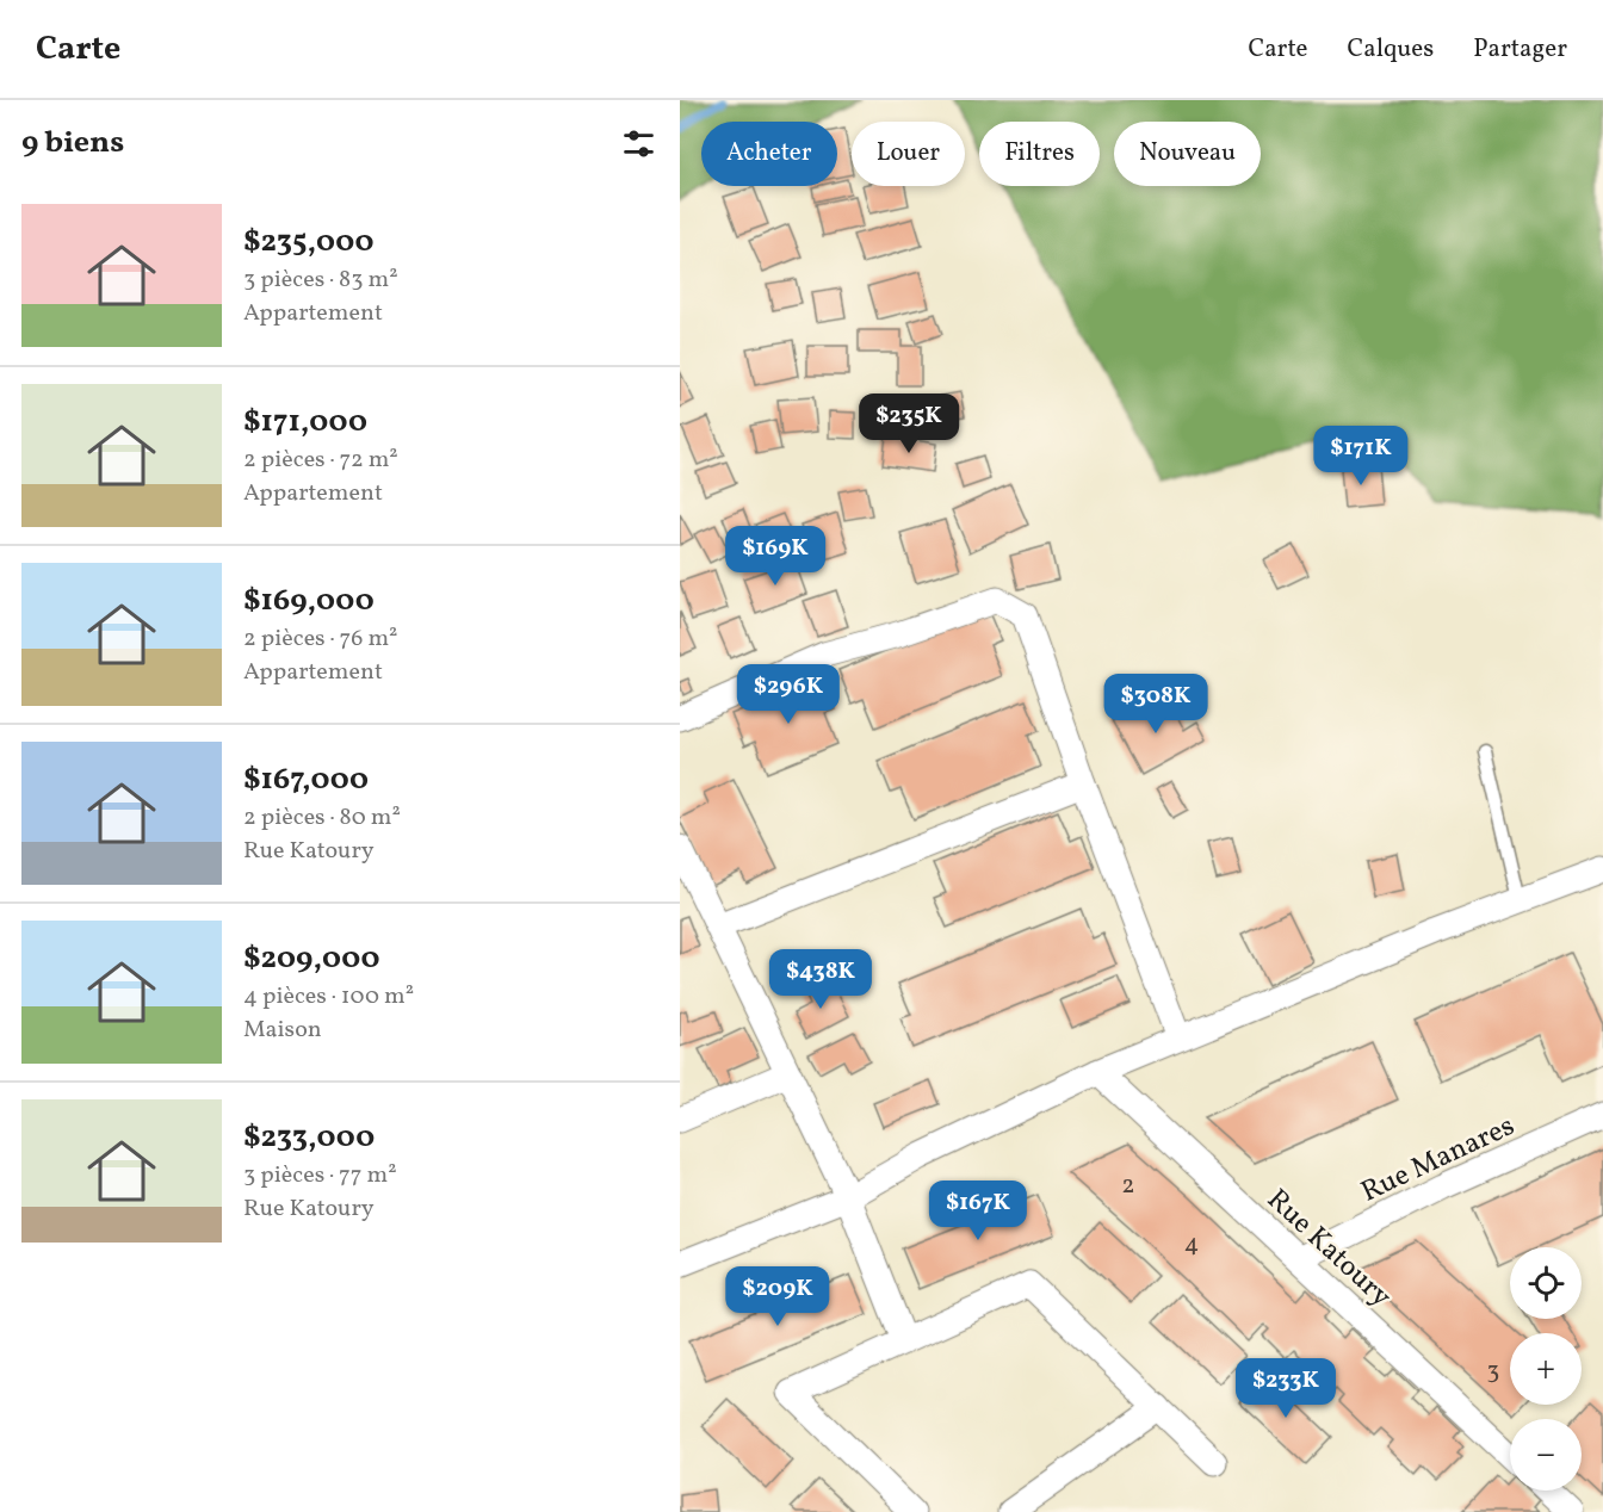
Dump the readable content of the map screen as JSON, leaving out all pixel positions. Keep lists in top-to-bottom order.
{
  "streets": {
    "street": ["Rue Manares", "Rue Katoury"]
  },
  "crossings": [
    ["Rue Manares", "Rue Katoury"]
  ],
  "house_numbers": ["2", "4", "3"],
  "page": {
    "header": "Carte",
    "nav": ["Carte", "Calques", "Partager"],
    "heading": "9 biens",
    "chip": [
      "Acheter",
      "Louer",
      "Filtres",
      "Nouveau"
    ],
    "list": [
      {
        "name": "$235,000",
        "note": "3 pièces · 83 m² · Appartement"
      },
      {
        "name": "$171,000",
        "note": "2 pièces · 72 m² · Appartement"
      },
      {
        "name": "$169,000",
        "note": "2 pièces · 76 m² · Appartement"
      },
      {
        "name": "$167,000",
        "note": "2 pièces · 80 m² · Rue Katoury"
      },
      {
        "name": "$209,000",
        "note": "4 pièces · 100 m² · Maison"
      },
      {
        "name": "$233,000",
        "note": "3 pièces · 77 m² · Rue Katoury"
      }
    ],
    "price": [
      "$235K",
      "$171K",
      "$169K",
      "$296K",
      "$308K",
      "$438K",
      "$167K",
      "$209K",
      "$233K"
    ],
    "map_buttons": ["+", "−"]
  }
}
